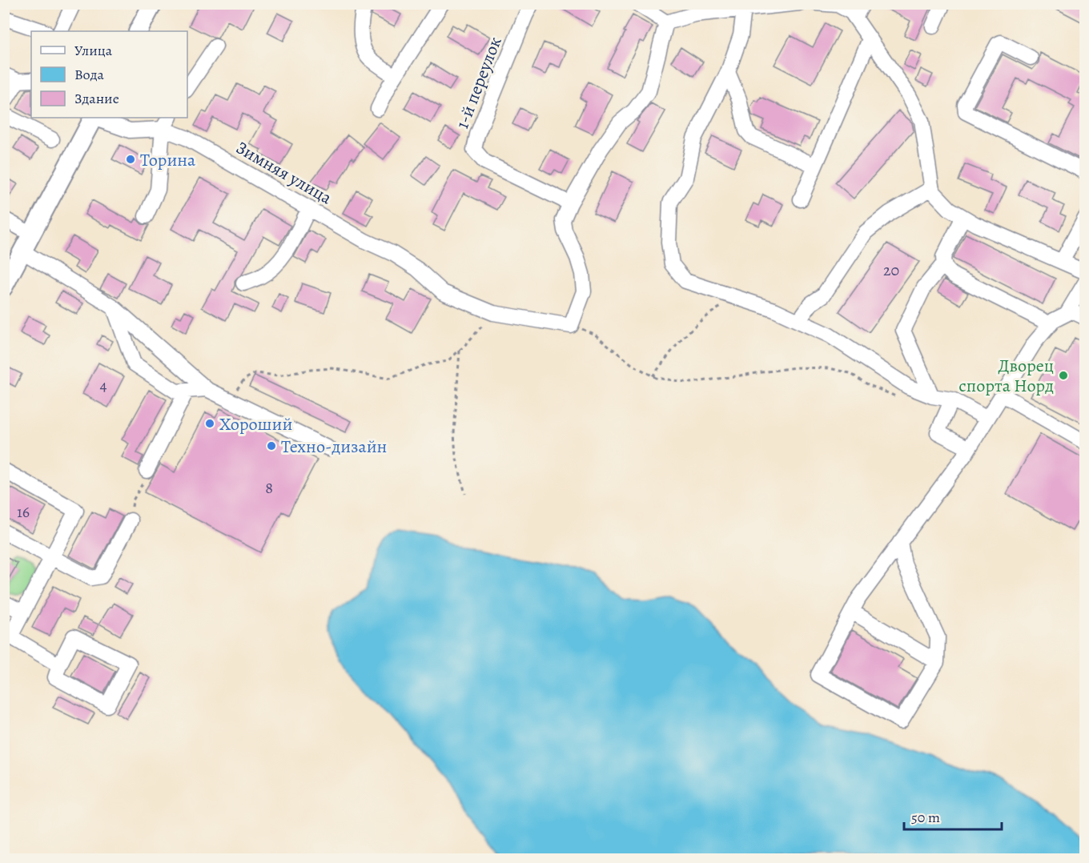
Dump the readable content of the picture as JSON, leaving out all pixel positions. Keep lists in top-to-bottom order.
{
  "streets": {
    "street": ["1-й переулок", "Зимняя улица"]
  },
  "places": [
    "Торина",
    "Дворец спорта Норд",
    "Хороший",
    "Техно-дизайн"
  ],
  "house_numbers": [
    "20",
    "4",
    "8",
    "16"
  ],
  "legend": ["Улица", "Вода", "Здание"],
  "scale_bar": "50 m"
}
